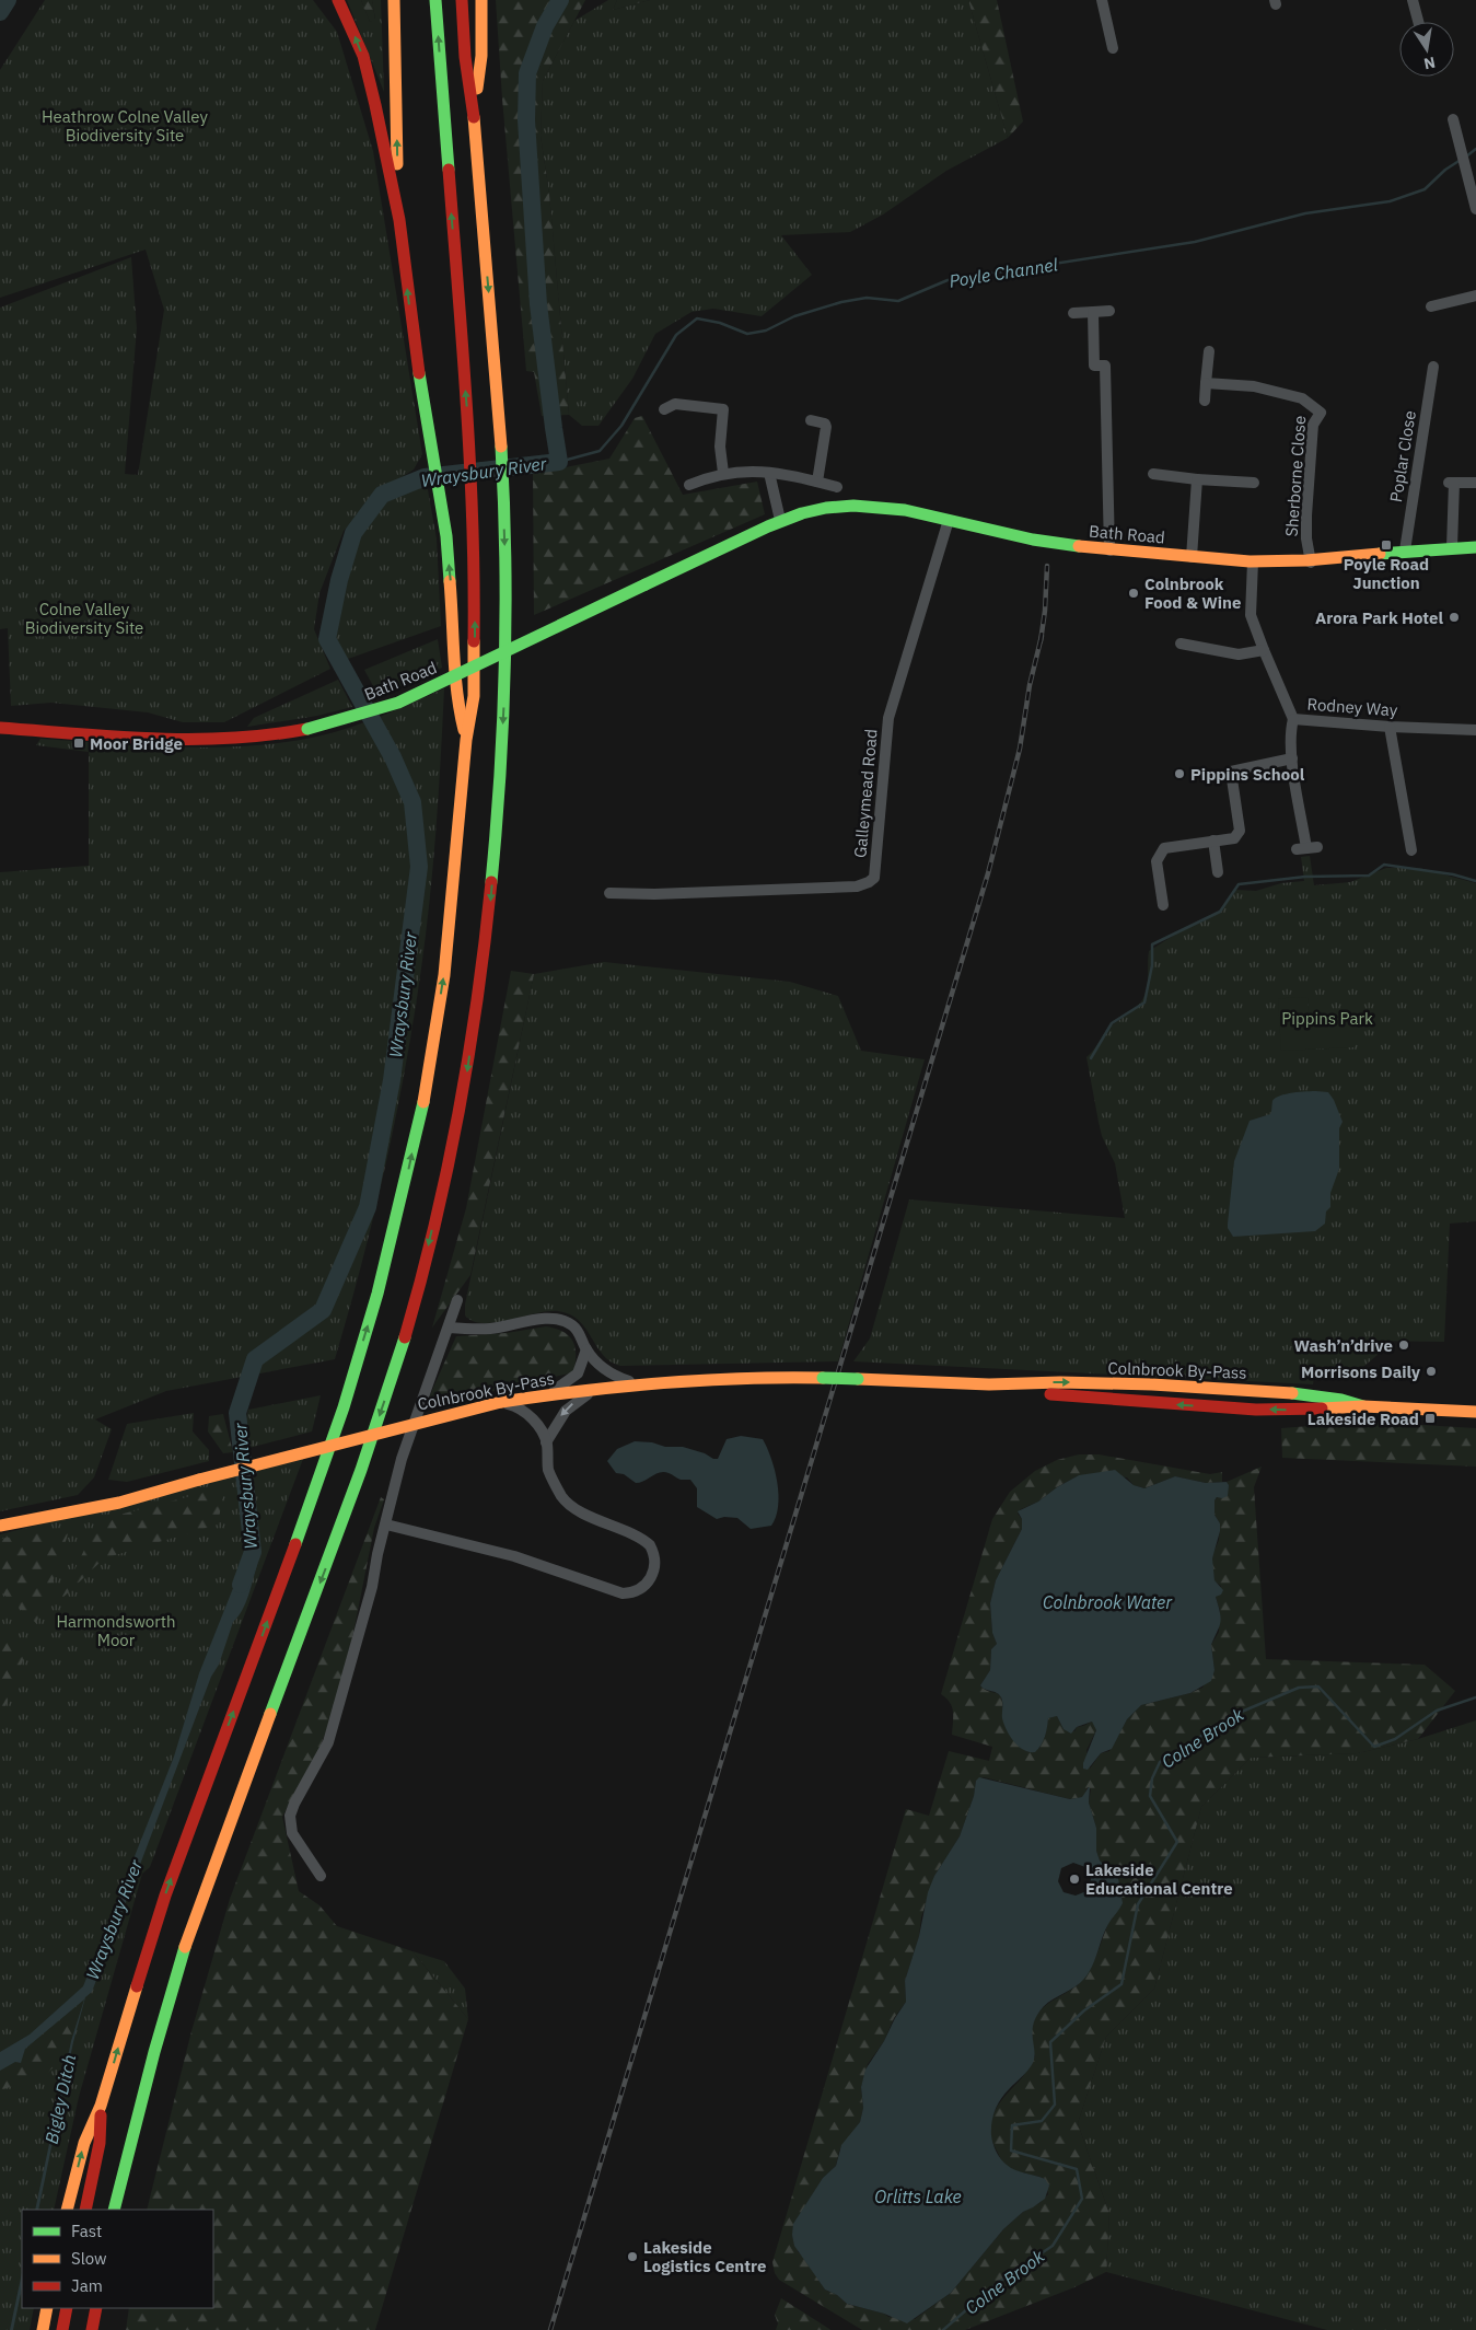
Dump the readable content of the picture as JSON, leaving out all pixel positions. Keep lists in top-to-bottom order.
{
  "streets": {
    "main road": ["Bath Road", "Colnbrook By-Pass"],
    "street": [
      "Poplar Close",
      "Sherborne Close",
      "Rodney Way",
      "Galleymead Road"
    ]
  },
  "crossings": [
    ["Poplar Close", "Bath Road"],
    ["Sherborne Close", "Bath Road"],
    ["Bath Road", "Rodney Way"],
    ["Bath Road", "Galleymead Road"]
  ],
  "water": [
    "Poyle Channel",
    "Wraysbury River",
    "Colnbrook Water",
    "Colne Brook",
    "Bigley Ditch",
    "Orlitts Lake"
  ],
  "parks": [
    "Heathrow Colne Valley Biodiversity Site",
    "Colne Valley Biodiversity Site",
    "Pippins Park",
    "Harmondsworth Moor"
  ],
  "places": {
    "transit": ["Poyle Road Junction", "Moor Bridge", "Lakeside Road"],
    "other": [
      "Colnbrook Food & Wine",
      "Arora Park Hotel",
      "Pippins School",
      "Wash’n’drive",
      "Morrisons Daily",
      "Lakeside Educational Centre",
      "Lakeside Logistics Centre"
    ]
  },
  "legend": ["Fast", "Slow", "Jam"],
  "north": "bottom"
}
